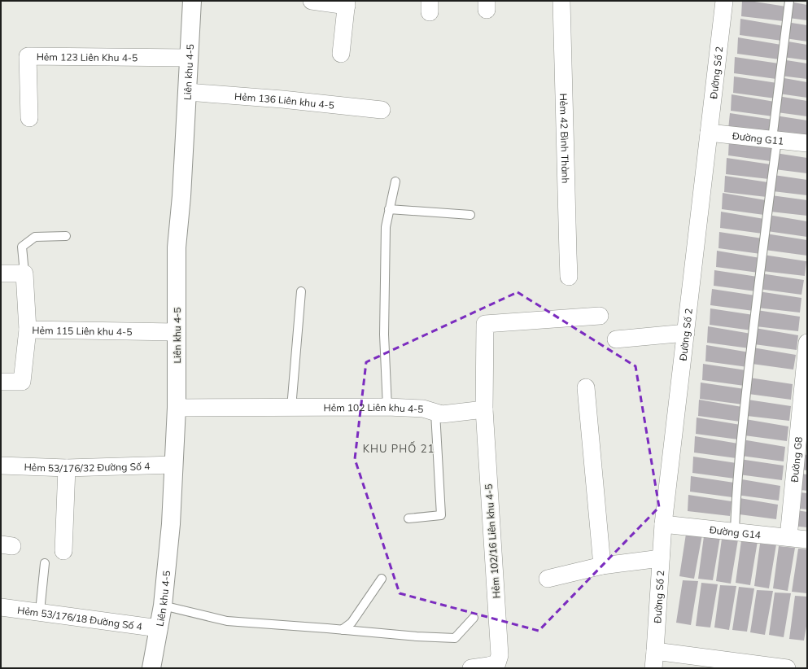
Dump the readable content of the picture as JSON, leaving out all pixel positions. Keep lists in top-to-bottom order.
{
  "streets": {
    "street": [
      "Hẻm 123 Liên Khu 4-5",
      "Liên khu 4-5",
      "Đường Số 2",
      "Hẻm 136 Liên khu 4-5",
      "Hẻm 42 Bình Thành",
      "Đường G11",
      "Hẻm 115 Liên khu 4-5",
      "Hẻm 102 Liên khu 4-5",
      "Đường G8",
      "Hẻm 53/176/32 Đường Số 4",
      "Đường G14",
      "Hẻm 102/16 Liên khu 4-5",
      "Hẻm 53/176/18 Đường Số 4"
    ]
  },
  "crossings": [
    ["Hẻm 123 Liên Khu 4-5", "Liên khu 4-5"],
    ["Liên khu 4-5", "Hẻm 136 Liên khu 4-5"],
    ["Liên khu 4-5", "Hẻm 115 Liên khu 4-5"],
    ["Liên khu 4-5", "Hẻm 102 Liên khu 4-5"],
    ["Liên khu 4-5", "Hẻm 53/176/32 Đường Số 4"],
    ["Liên khu 4-5", "Hẻm 53/176/18 Đường Số 4"],
    ["Đường Số 2", "Đường G11"],
    ["Đường Số 2", "Đường G14"],
    ["Hẻm 102 Liên khu 4-5", "Hẻm 102/16 Liên khu 4-5"],
    ["Đường G8", "Đường G14"]
  ],
  "districts": ["KHU PHỐ 21"]
}
